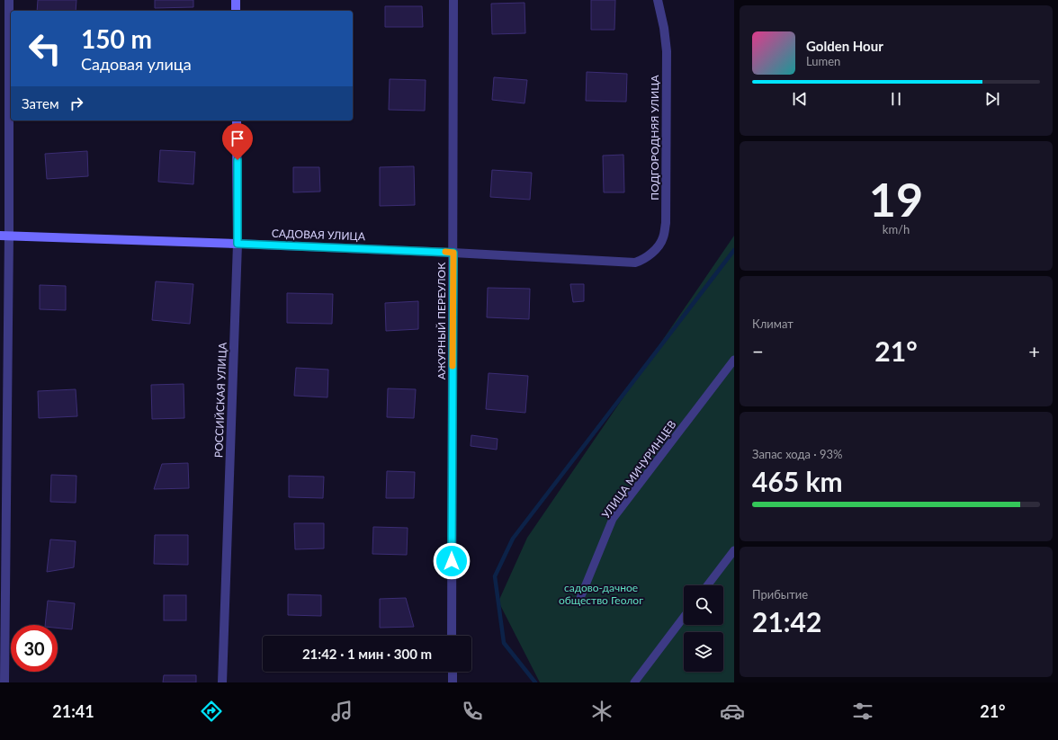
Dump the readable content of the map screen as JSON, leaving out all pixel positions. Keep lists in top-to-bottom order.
{
  "streets": {
    "street": [
      "ПОДГОРОДНЯЯ УЛИЦА",
      "САДОВАЯ УЛИЦА",
      "АЖУРНЫЙ ПЕРЕУЛОК",
      "РОССИЙСКАЯ УЛИЦА"
    ],
    "lane": ["УЛИЦА МИЧУРИНЦЕВ"]
  },
  "crossings": [
    ["ПОДГОРОДНЯЯ УЛИЦА", "САДОВАЯ УЛИЦА"],
    ["САДОВАЯ УЛИЦА", "АЖУРНЫЙ ПЕРЕУЛОК"],
    ["САДОВАЯ УЛИЦА", "РОССИЙСКАЯ УЛИЦА"]
  ],
  "parks": ["садово-дачное общество Геолог"],
  "page": {
    "turn": ["150 m", "Садовая улица"],
    "song": ["Golden Hour", "Lumen"],
    "then": "Затем",
    "tile": [
      ["19", "km/h"],
      "Климат",
      ["Запас хода · 93%", "465 km"],
      ["Прибытие", "21:42"]
    ],
    "heat": ["−", "21°", "+"],
    "limit": "30",
    "trip": "21:42 · 1 мин · 300 m",
    "tabs": ["21:41", "21°"]
  }
}
